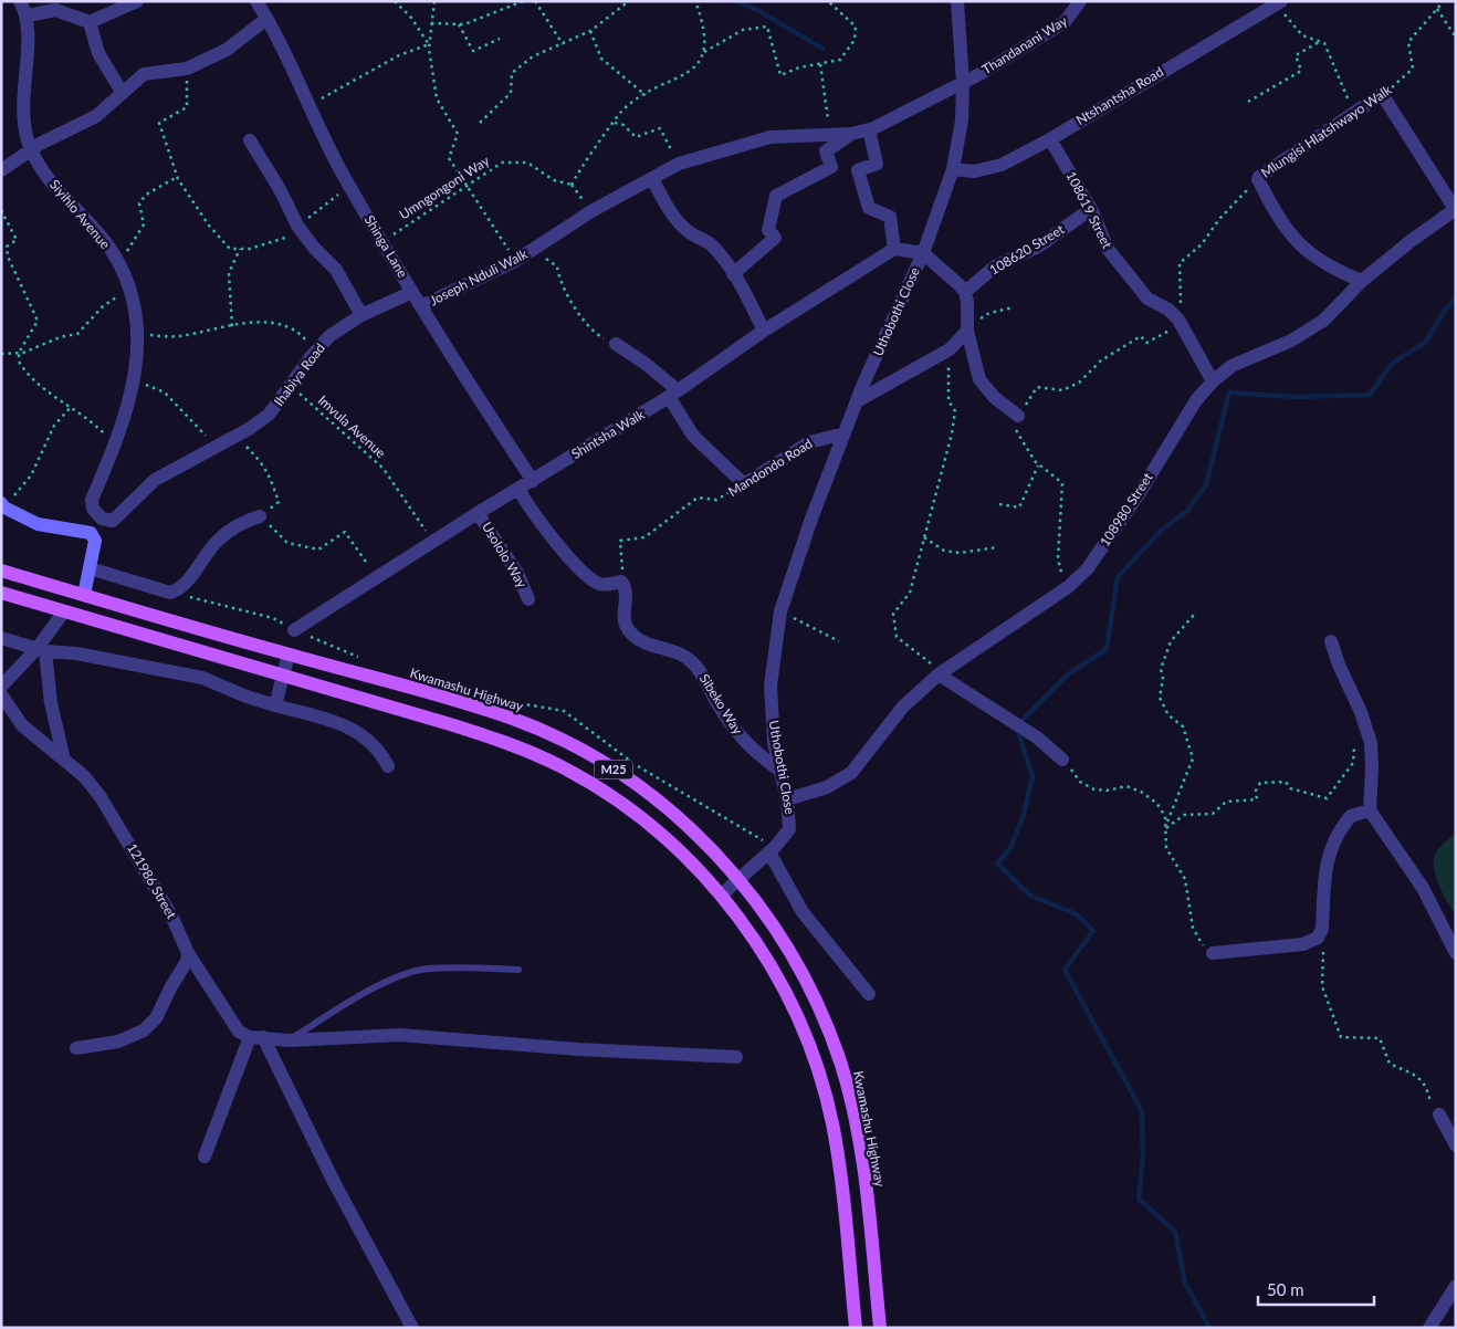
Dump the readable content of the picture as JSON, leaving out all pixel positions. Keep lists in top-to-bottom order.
{
  "streets": {
    "main road": ["Kwamashu Highway", "M25"],
    "street": [
      "Thandanani Way",
      "Ntshantsha Road",
      "Mlungisi Hlatshwayo Walk",
      "108619 Street",
      "Siyihlo Avenue",
      "Shinga Lane",
      "108620 Street",
      "Joseph Nduli Walk",
      "Uthobothi Close",
      "Ihabiya Road",
      "Shintsha Walk",
      "Mandondo Road",
      "108980 Street",
      "Usololo Way",
      "Sibeko Way",
      "121986 Street"
    ],
    "path": ["Umngongoni Way", "Imvula Avenue"]
  },
  "crossings": [
    ["Thandanani Way", "Joseph Nduli Walk"],
    ["Thandanani Way", "Uthobothi Close"],
    ["Ntshantsha Road", "108619 Street"],
    ["Ntshantsha Road", "Uthobothi Close"],
    ["Mlungisi Hlatshwayo Walk", "108619 Street"],
    ["Umngongoni Way", "Shinga Lane"],
    ["108619 Street", "108620 Street"],
    ["108619 Street", "108980 Street"],
    ["Siyihlo Avenue", "Ihabiya Road"],
    ["Shinga Lane", "Joseph Nduli Walk"],
    ["Shinga Lane", "Ihabiya Road"],
    ["Shinga Lane", "Shintsha Walk"],
    ["Joseph Nduli Walk", "Uthobothi Close"],
    ["Uthobothi Close", "Mandondo Road"],
    ["Uthobothi Close", "108980 Street"],
    ["Uthobothi Close", "Kwamashu Highway"],
    ["Uthobothi Close", "Sibeko Way"],
    ["Uthobothi Close", "M25"],
    ["Ihabiya Road", "Imvula Avenue"],
    ["Imvula Avenue", "Shintsha Walk"],
    ["Shintsha Walk", "Usololo Way"],
    ["Mandondo Road", "Sibeko Way"]
  ],
  "scale_bar": "50 m"
}
